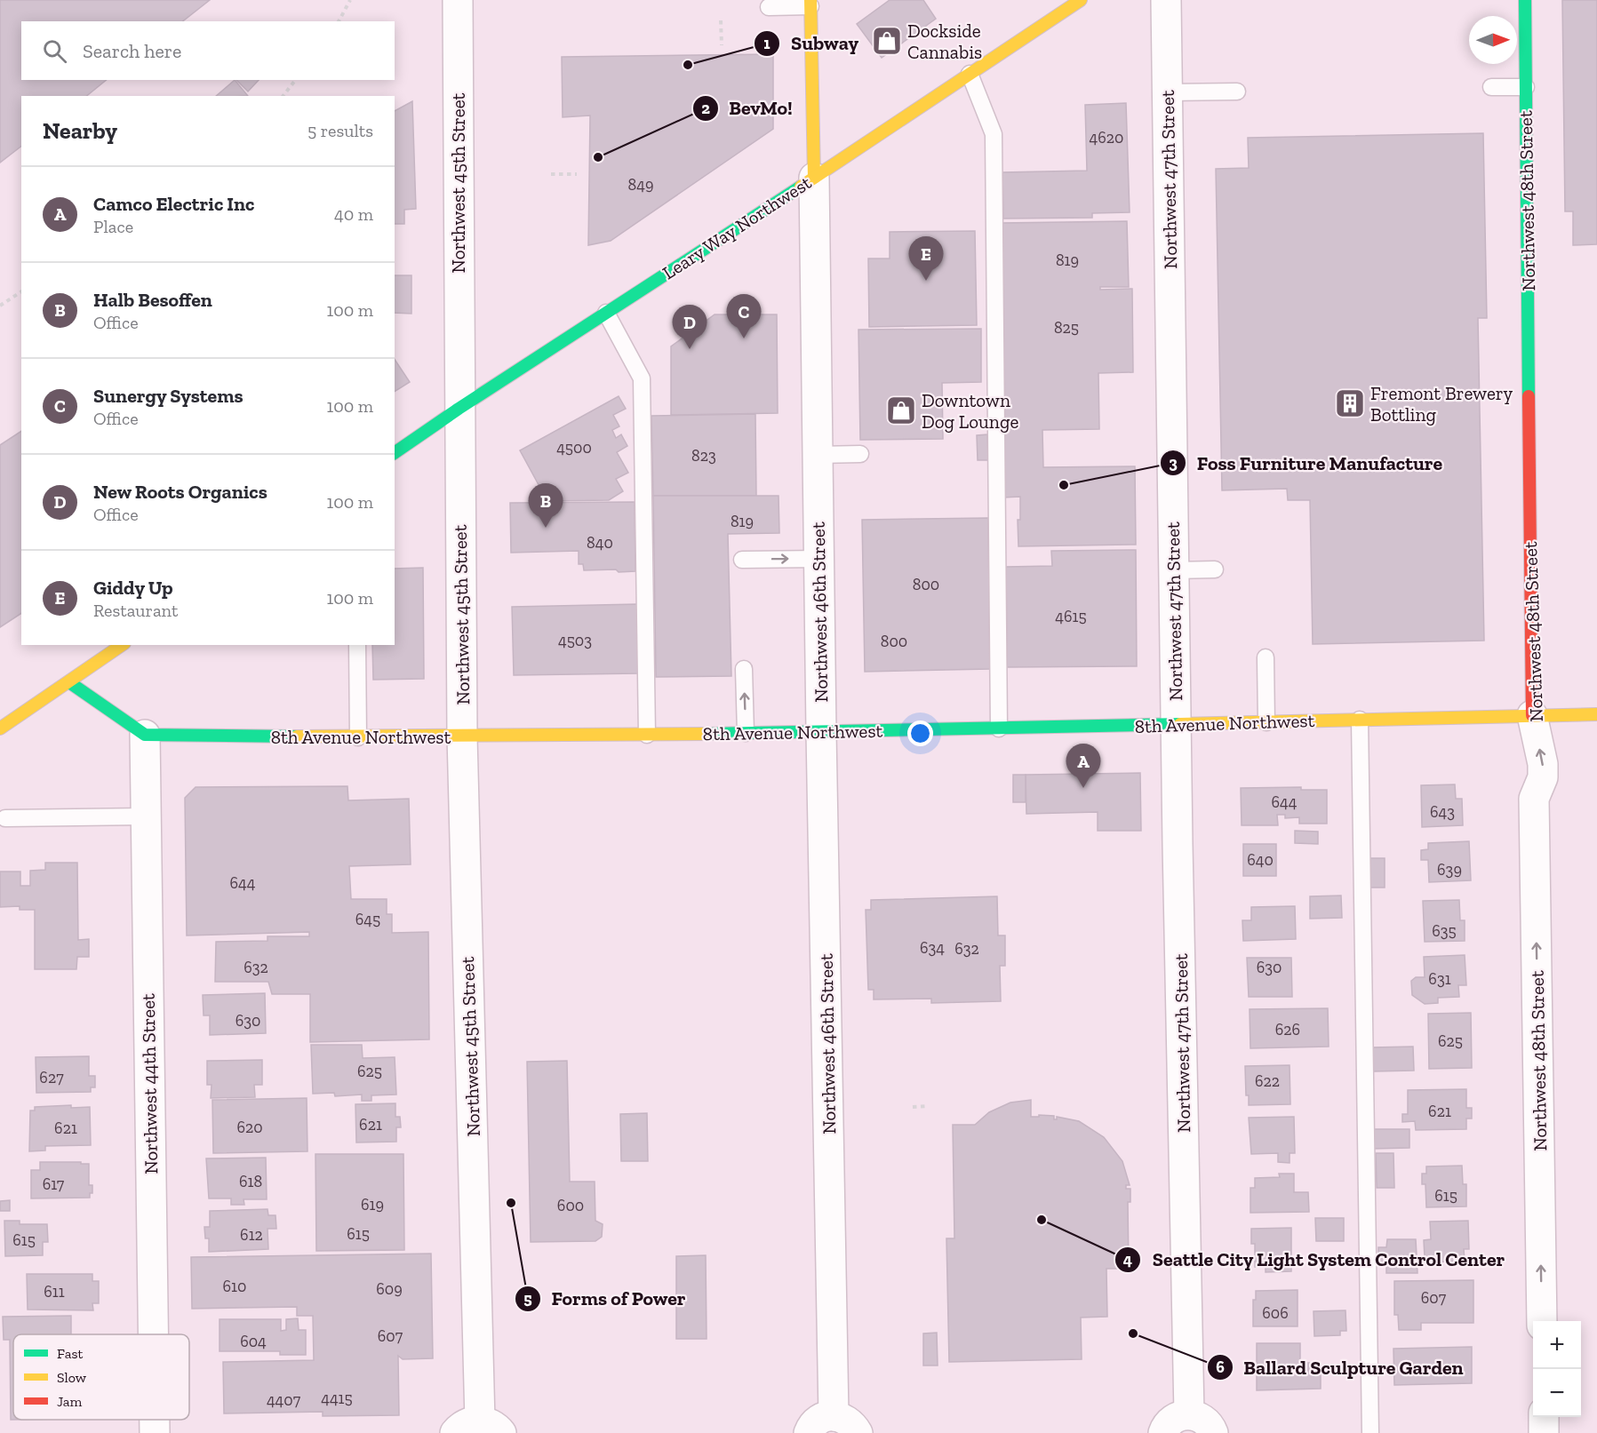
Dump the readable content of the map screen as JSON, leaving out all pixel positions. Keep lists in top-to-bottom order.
{
  "streets": {
    "main road": [
      "Northwest 48th Street",
      "Leary Way Northwest",
      "Northwest 46th Street",
      "8th Avenue Northwest"
    ],
    "street": ["Northwest 47th Street", "Northwest 45th Street", "Northwest 44th Street"]
  },
  "crossings": [
    ["Northwest 47th Street", "8th Avenue Northwest"],
    ["Northwest 45th Street", "Leary Way Northwest"],
    ["Northwest 45th Street", "8th Avenue Northwest"],
    ["Northwest 48th Street", "8th Avenue Northwest"],
    ["Leary Way Northwest", "Northwest 46th Street"],
    ["Northwest 46th Street", "8th Avenue Northwest"],
    ["8th Avenue Northwest", "Northwest 44th Street"]
  ],
  "one_way": ["Northwest 48th Street"],
  "places": {
    "shop": ["Dockside Cannabis", "Downtown Dog Lounge"],
    "other": [
      "Subway",
      "BevMo!",
      "Foss Furniture Manufacture",
      "Forms of Power",
      "Seattle City Light System Control Center",
      "Ballard Sculpture Garden"
    ],
    "building": ["Fremont Brewery Bottling"]
  },
  "house_numbers": [
    "4620",
    "849",
    "819",
    "825",
    "4500",
    "823",
    "819",
    "840",
    "800",
    "4615",
    "4503",
    "800",
    "644",
    "643",
    "640",
    "639",
    "644",
    "645",
    "635",
    "634",
    "632",
    "632",
    "630",
    "631",
    "630",
    "626",
    "625",
    "625",
    "627",
    "622",
    "621",
    "621",
    "620",
    "621",
    "618",
    "617",
    "615",
    "619",
    "600",
    "615",
    "612",
    "615",
    "610",
    "609",
    "611",
    "607",
    "606",
    "607",
    "604",
    "4415",
    "4407"
  ],
  "legend": ["Fast", "Slow", "Jam"],
  "north": "right",
  "page": {
    "search": "Search here",
    "heading": ["Nearby", "5 results"],
    "list": [
      {
        "mark": "A",
        "name": "Camco Electric Inc",
        "note": "Place",
        "value": "40 m"
      },
      {
        "mark": "B",
        "name": "Halb Besoffen",
        "note": "Office",
        "value": "100 m"
      },
      {
        "mark": "C",
        "name": "Sunergy Systems",
        "note": "Office",
        "value": "100 m"
      },
      {
        "mark": "D",
        "name": "New Roots Organics",
        "note": "Office",
        "value": "100 m"
      },
      {
        "mark": "E",
        "name": "Giddy Up",
        "note": "Restaurant",
        "value": "100 m"
      }
    ],
    "pins": [
      "E",
      "C",
      "D",
      "B",
      "A"
    ],
    "map_buttons": ["+", "−"]
  }
}
